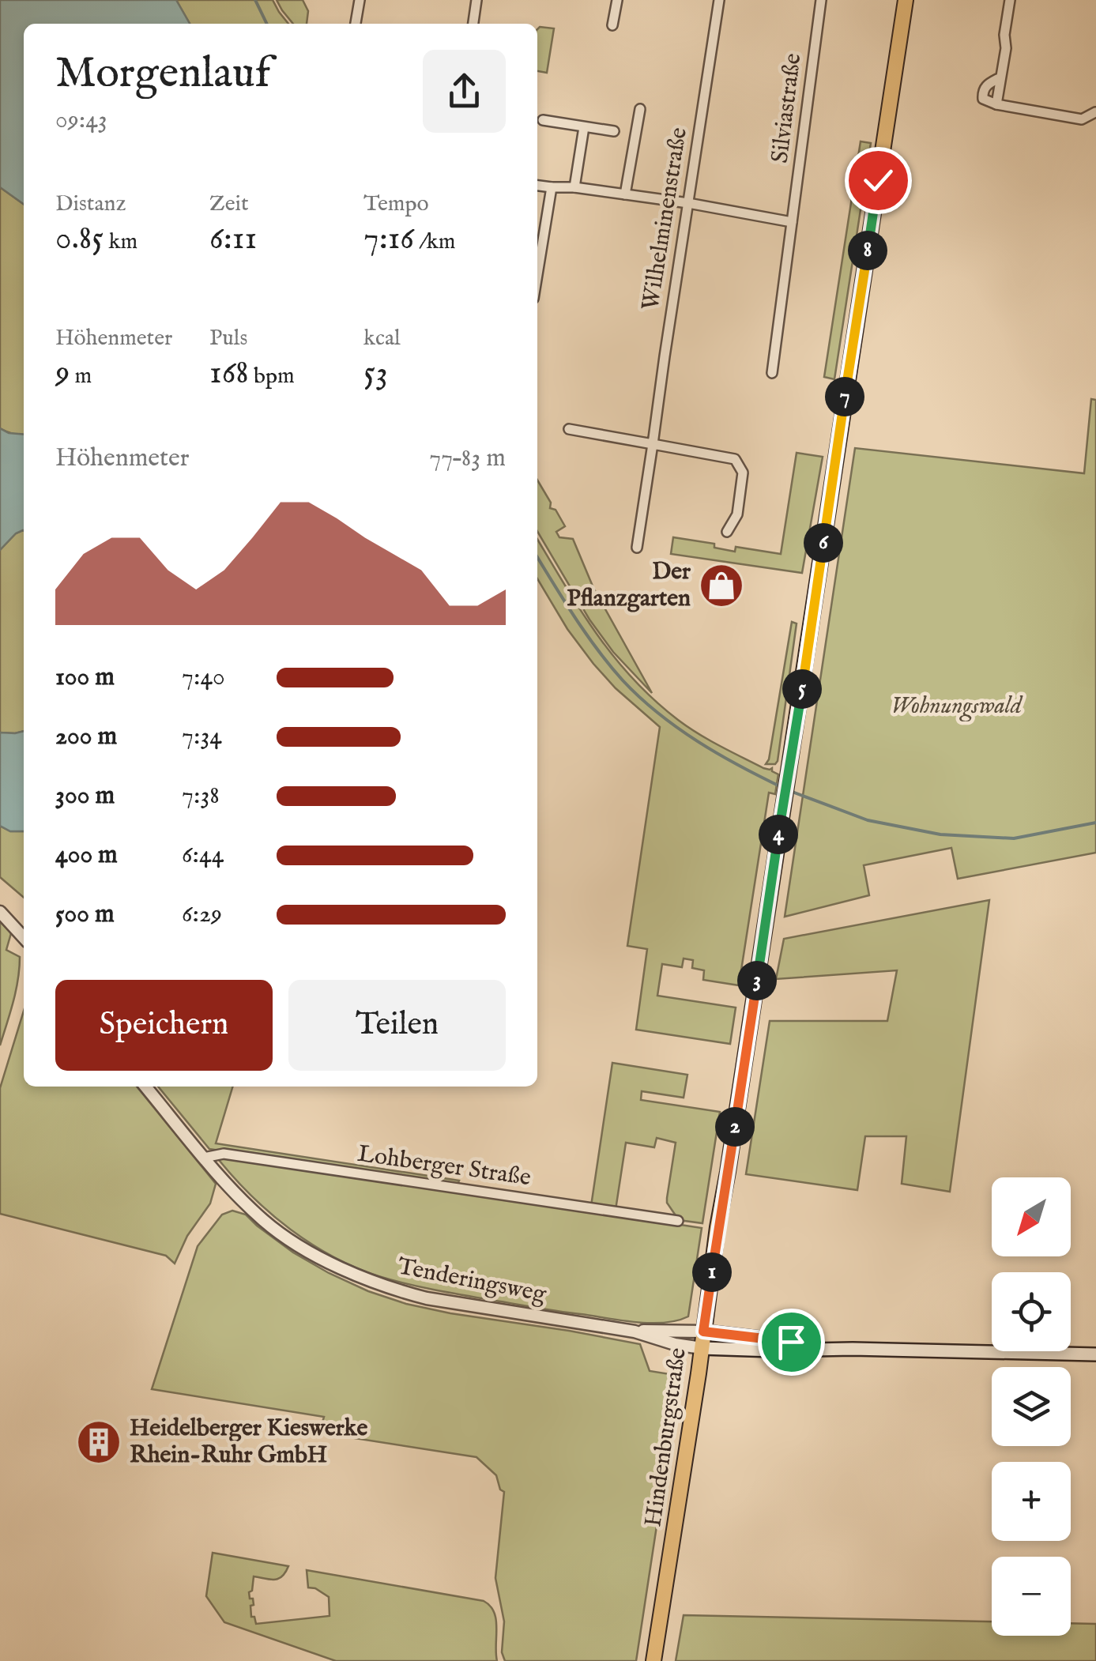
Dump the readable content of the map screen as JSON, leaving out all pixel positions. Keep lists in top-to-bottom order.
{
  "streets": {
    "main road": ["Hindenburgstraße"],
    "street": [
      "Silviastraße",
      "Wilhelminenstraße",
      "Lohberger Straße",
      "Tenderingsweg"
    ]
  },
  "crossings": [
    ["Lohberger Straße", "Tenderingsweg"],
    ["Tenderingsweg", "Hindenburgstraße"]
  ],
  "parks": ["Wohnungswald"],
  "places": {
    "shop": ["Der Pflanzgarten"],
    "building": ["Heidelberger Kieswerke Rhein-Ruhr GmbH"]
  },
  "north": "bottom left",
  "page": {
    "heading": ["Morgenlauf", "09:43"],
    "stats": [
      ["Distanz", "0.85 km"],
      ["Zeit", "6:11"],
      ["Tempo", "7:16 /km"],
      ["Höhenmeter", "9 m"],
      ["Puls", "168 bpm"],
      ["kcal", "53"]
    ],
    "pins": [
      "8",
      "7",
      "6",
      "5",
      "4",
      "3",
      "2",
      "1"
    ],
    "chart": ["Höhenmeter", "77–83 m"],
    "list": [
      {
        "name": "100 m",
        "note": "7:40"
      },
      {
        "name": "200 m",
        "note": "7:34"
      },
      {
        "name": "300 m",
        "note": "7:38"
      },
      {
        "name": "400 m",
        "note": "6:44"
      },
      {
        "name": "500 m",
        "note": "6:29"
      }
    ],
    "buttons": ["Speichern", "Teilen"],
    "map_buttons": ["+", "−"]
  }
}
